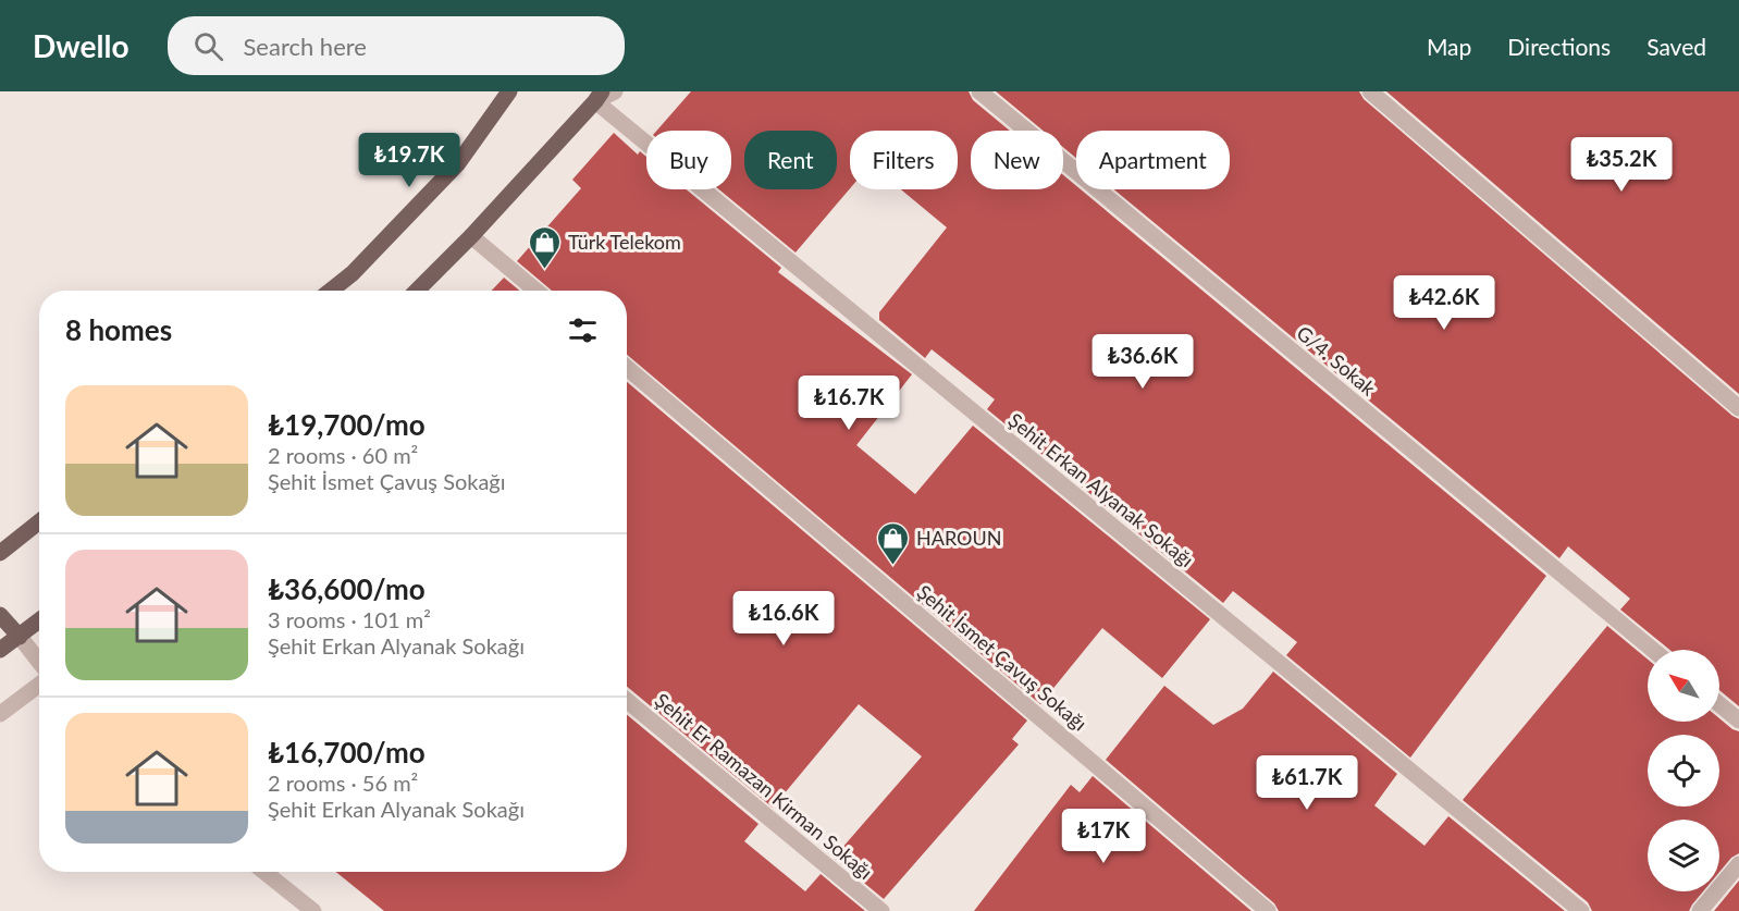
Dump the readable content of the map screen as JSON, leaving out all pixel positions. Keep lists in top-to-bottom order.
{
  "streets": {
    "street": [
      "G/4. Sokak",
      "Şehit Erkan Alyanak Sokağı",
      "Şehit İsmet Çavuş Sokağı",
      "Şehit Er Ramazan Kirman Sokağı"
    ]
  },
  "places": {
    "shop": ["Türk Telekom", "HAROUN"]
  },
  "north": "top left",
  "page": {
    "header": "Dwello",
    "search": "Search here",
    "nav": ["Map", "Directions", "Saved"],
    "chip": [
      "Buy",
      "Rent",
      "Filters",
      "New",
      "Apartment"
    ],
    "price": [
      "₺19.7K",
      "₺35.2K",
      "₺42.6K",
      "₺36.6K",
      "₺16.7K",
      "₺16.6K",
      "₺61.7K",
      "₺17K"
    ],
    "heading": "8 homes",
    "list": [
      {
        "name": "₺19,700/mo",
        "note": "2 rooms · 60 m² · Şehit İsmet Çavuş Sokağı"
      },
      {
        "name": "₺36,600/mo",
        "note": "3 rooms · 101 m² · Şehit Erkan Alyanak Sokağı"
      },
      {
        "name": "₺16,700/mo",
        "note": "2 rooms · 56 m² · Şehit Erkan Alyanak Sokağı"
      }
    ]
  }
}
